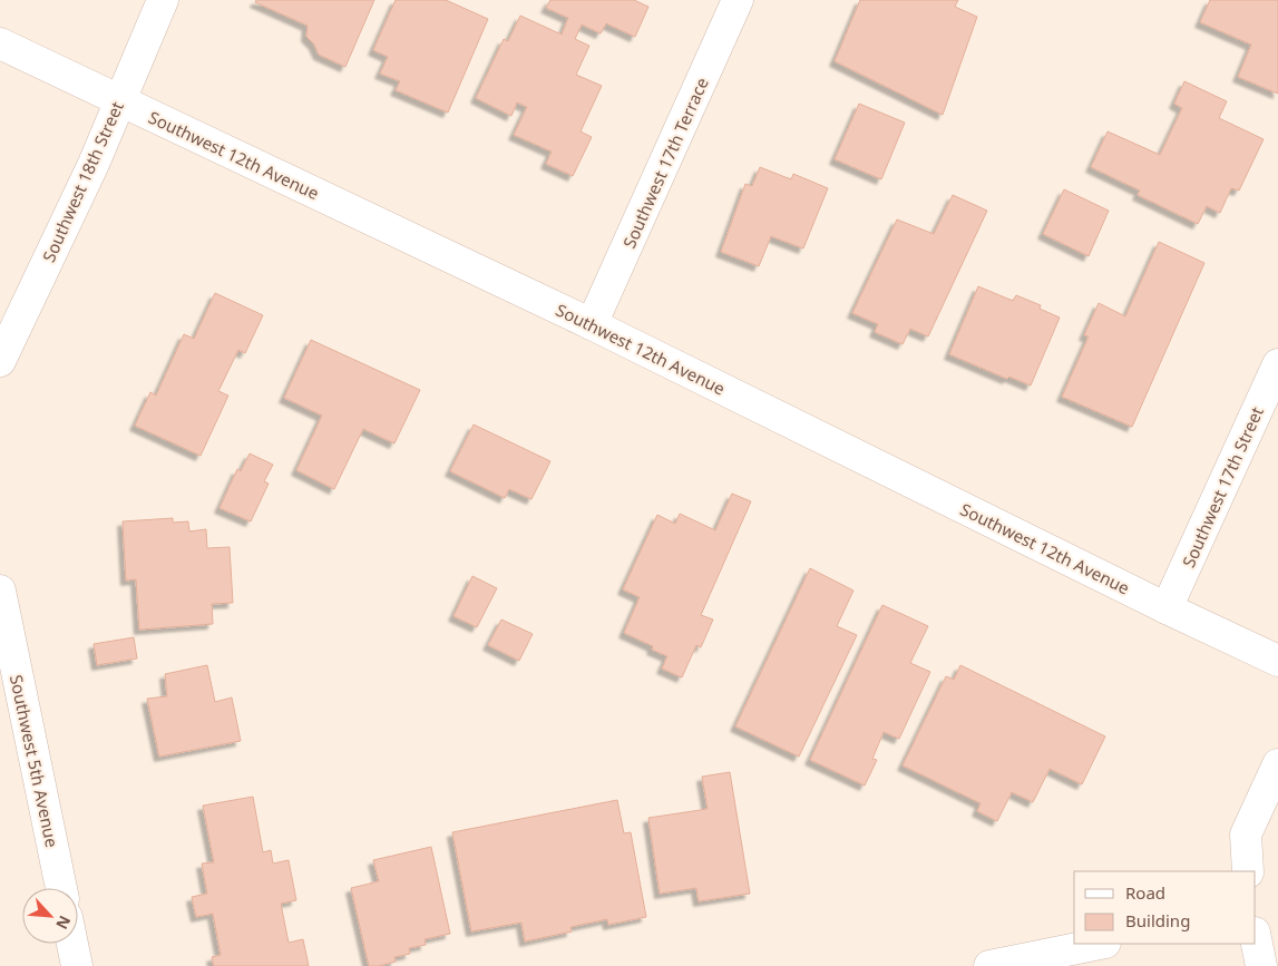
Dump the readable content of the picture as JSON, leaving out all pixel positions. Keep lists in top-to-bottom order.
{
  "streets": {
    "street": [
      "Southwest 12th Avenue",
      "Southwest 17th Terrace",
      "Southwest 18th Street",
      "Southwest 17th Street",
      "Southwest 5th Avenue"
    ]
  },
  "crossings": [
    ["Southwest 12th Avenue", "Southwest 17th Terrace"],
    ["Southwest 12th Avenue", "Southwest 18th Street"],
    ["Southwest 12th Avenue", "Southwest 17th Street"]
  ],
  "legend": ["Road", "Building"],
  "north": "bottom right"
}
